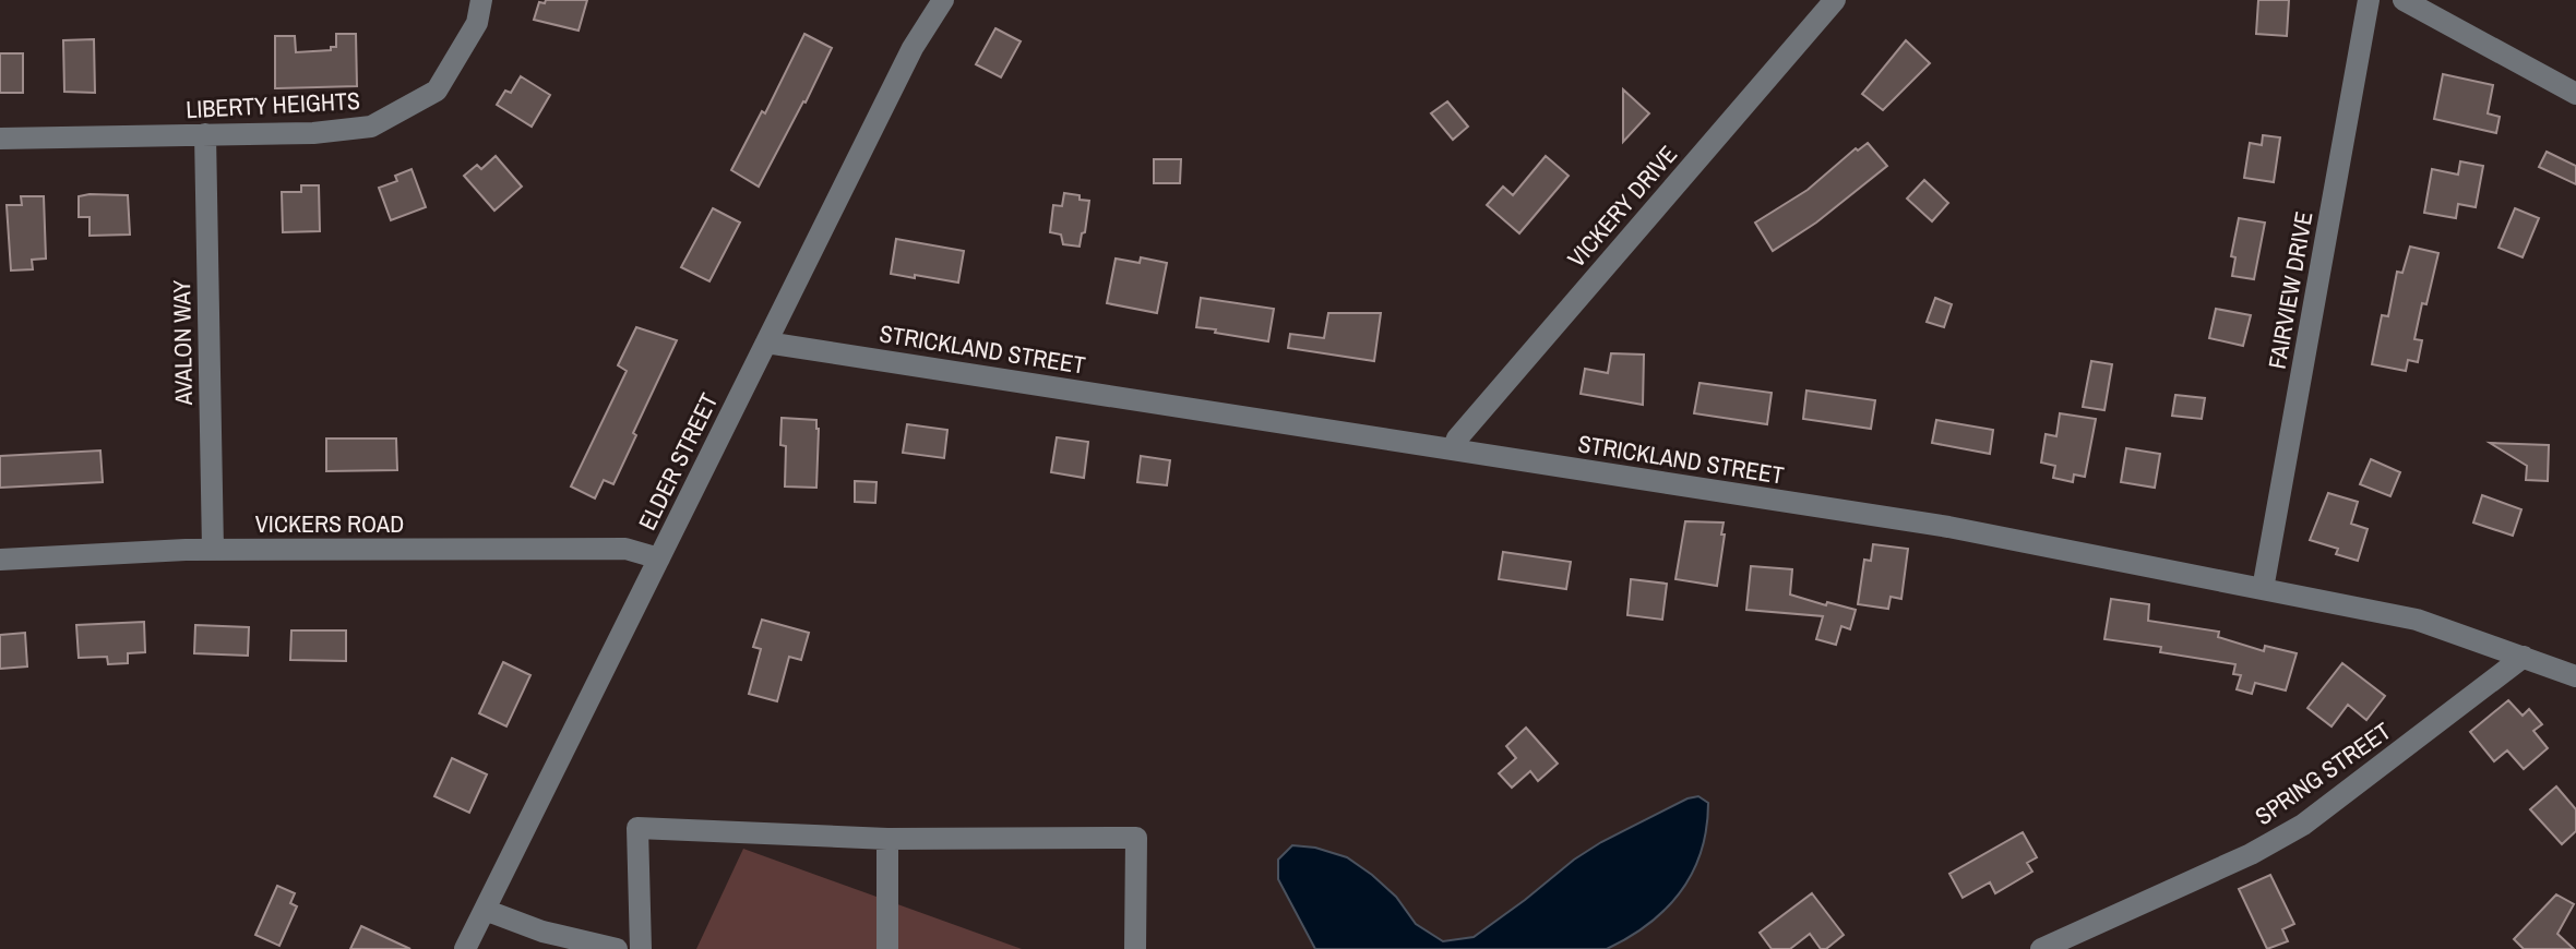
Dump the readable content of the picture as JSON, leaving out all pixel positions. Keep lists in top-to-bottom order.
{
  "streets": {
    "street": [
      "LIBERTY HEIGHTS",
      "VICKERY DRIVE",
      "FAIRVIEW DRIVE",
      "AVALON WAY",
      "STRICKLAND STREET",
      "ELDER STREET",
      "VICKERS ROAD",
      "SPRING STREET"
    ]
  },
  "crossings": [
    ["LIBERTY HEIGHTS", "AVALON WAY"],
    ["VICKERY DRIVE", "STRICKLAND STREET"],
    ["FAIRVIEW DRIVE", "STRICKLAND STREET"],
    ["AVALON WAY", "VICKERS ROAD"],
    ["STRICKLAND STREET", "ELDER STREET"],
    ["STRICKLAND STREET", "SPRING STREET"],
    ["ELDER STREET", "VICKERS ROAD"]
  ]
}
